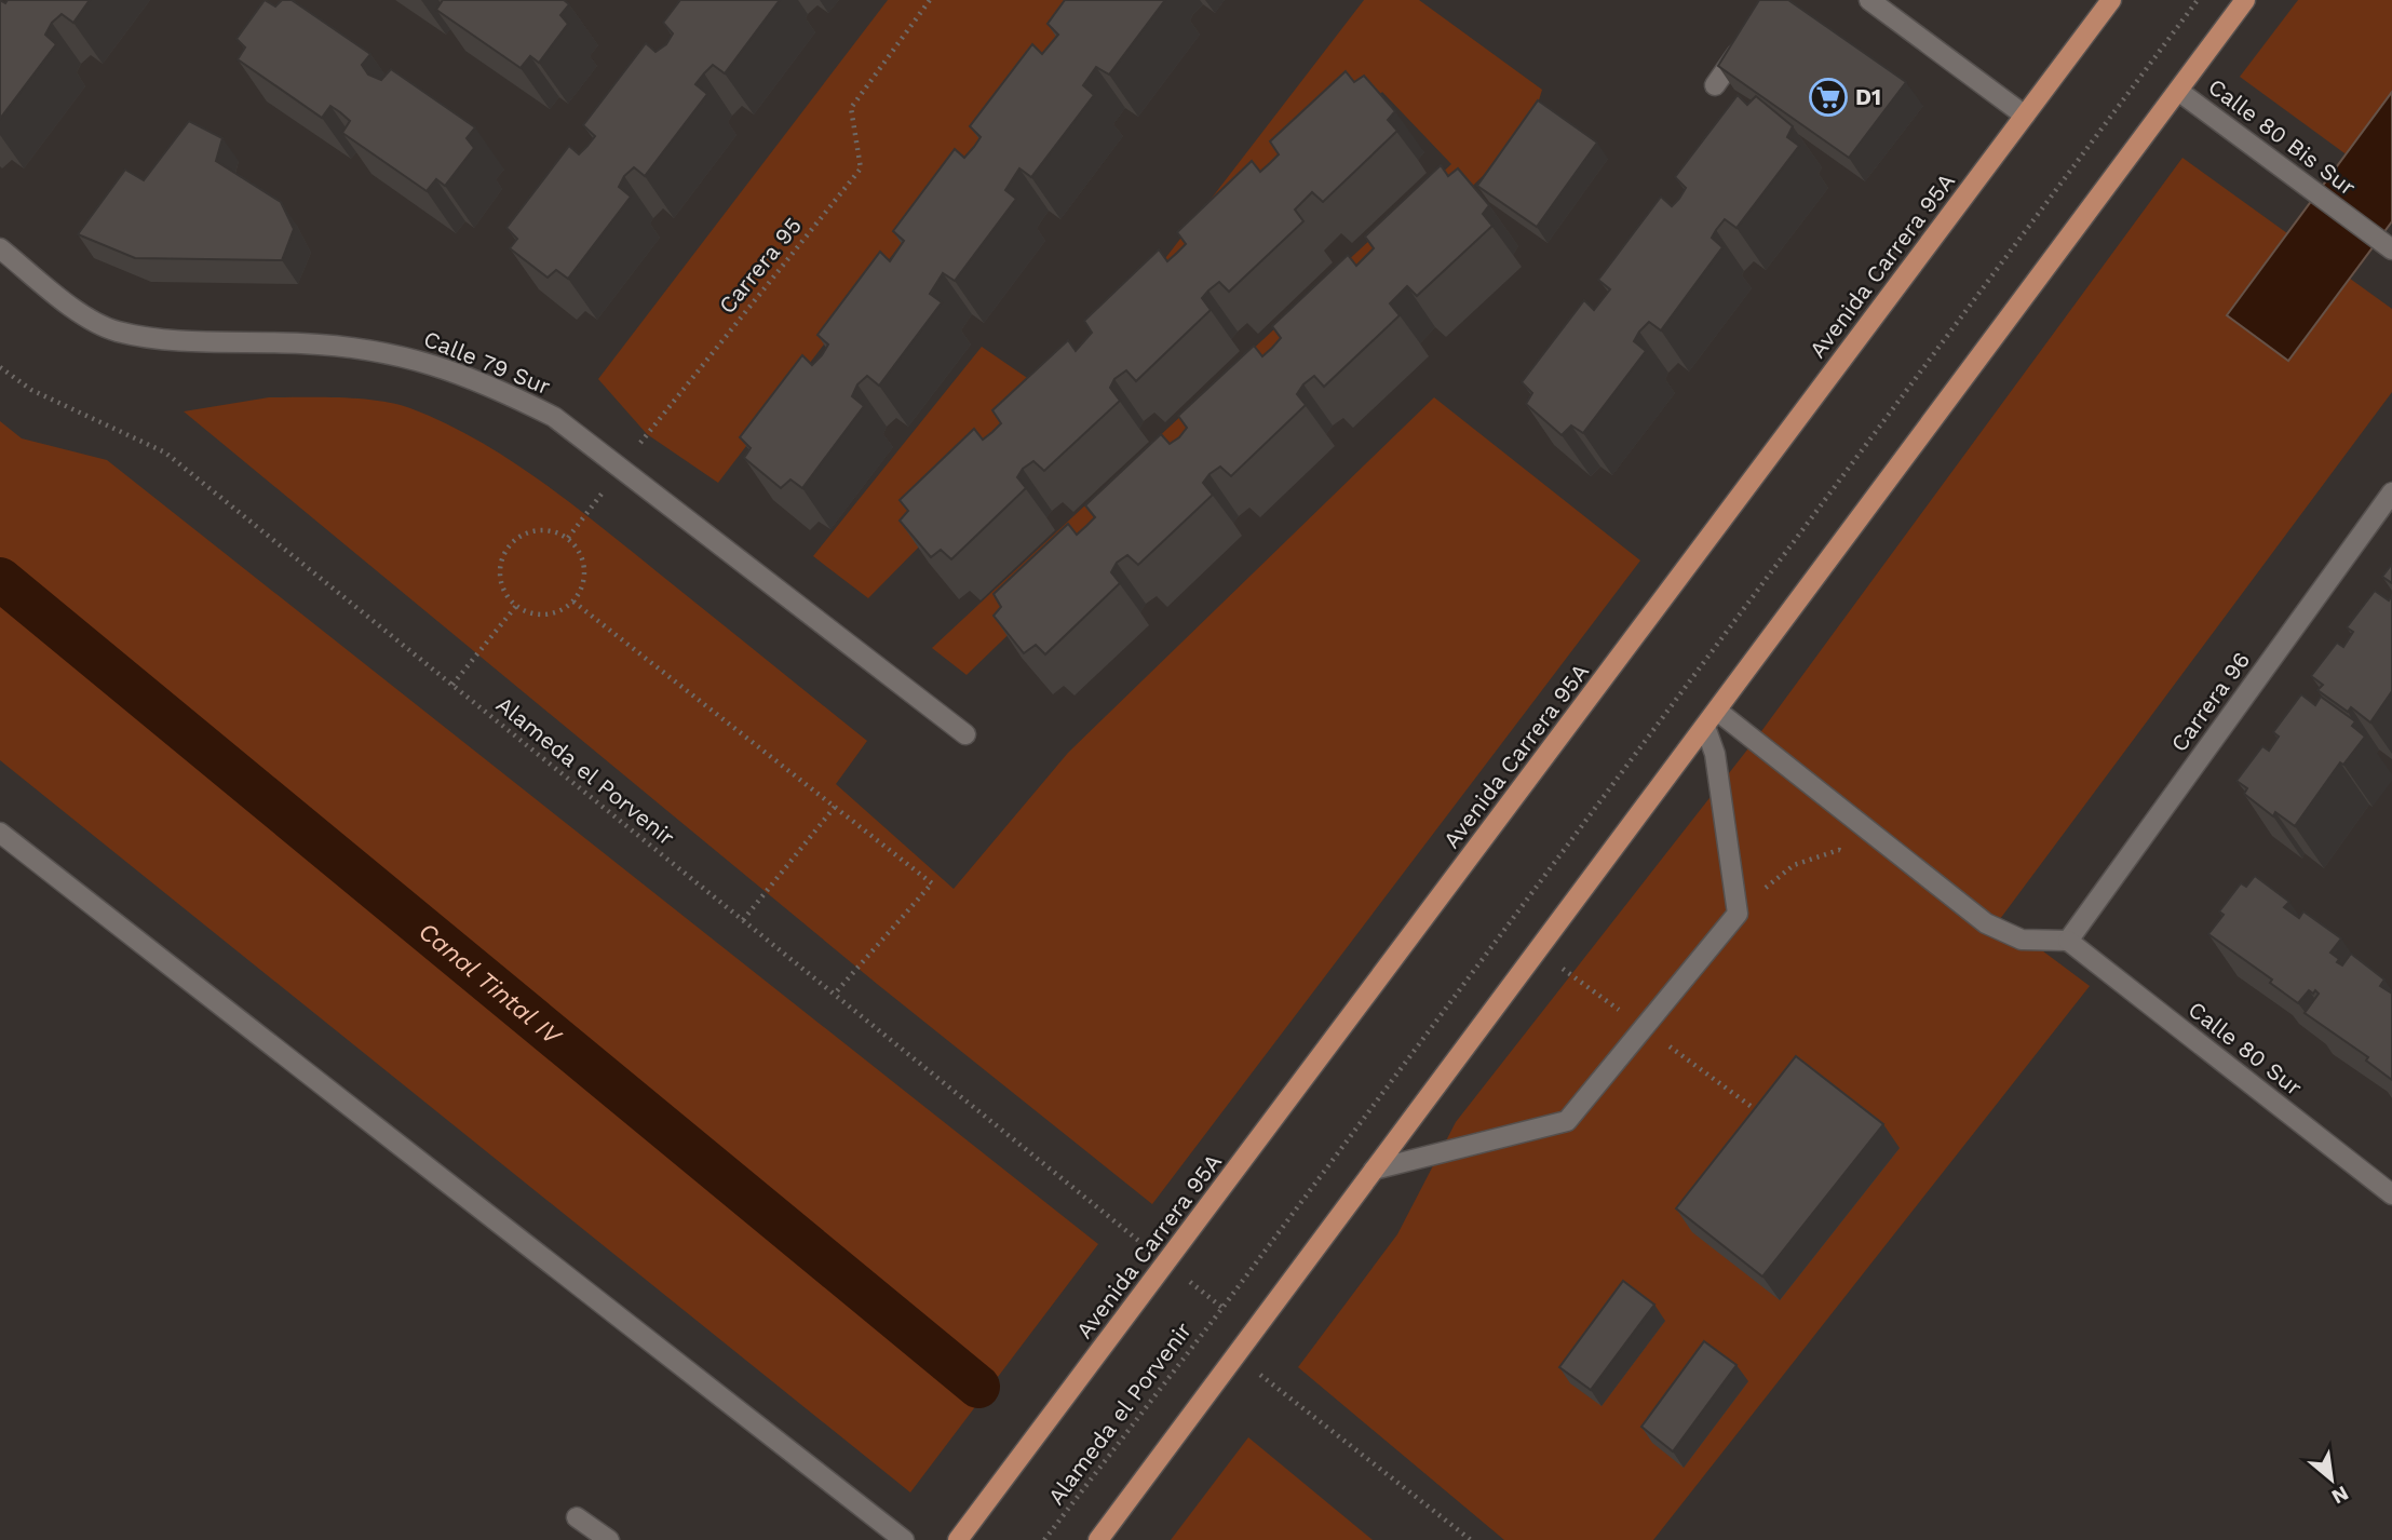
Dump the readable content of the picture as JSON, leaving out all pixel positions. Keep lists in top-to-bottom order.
{
  "streets": {
    "main road": ["Avenida Carrera 95A"],
    "street": [
      "Calle 80 Bis Sur",
      "Calle 79 Sur",
      "Carrera 96",
      "Calle 80 Sur"
    ],
    "path": ["Carrera 95", "Alameda el Porvenir"]
  },
  "crossings": [
    ["Carrera 95", "Calle 79 Sur"],
    ["Carrera 96", "Calle 80 Sur"]
  ],
  "water": ["Canal Tintal IV"],
  "places": {
    "supermarket": ["D1"]
  },
  "north": "bottom right"
}
